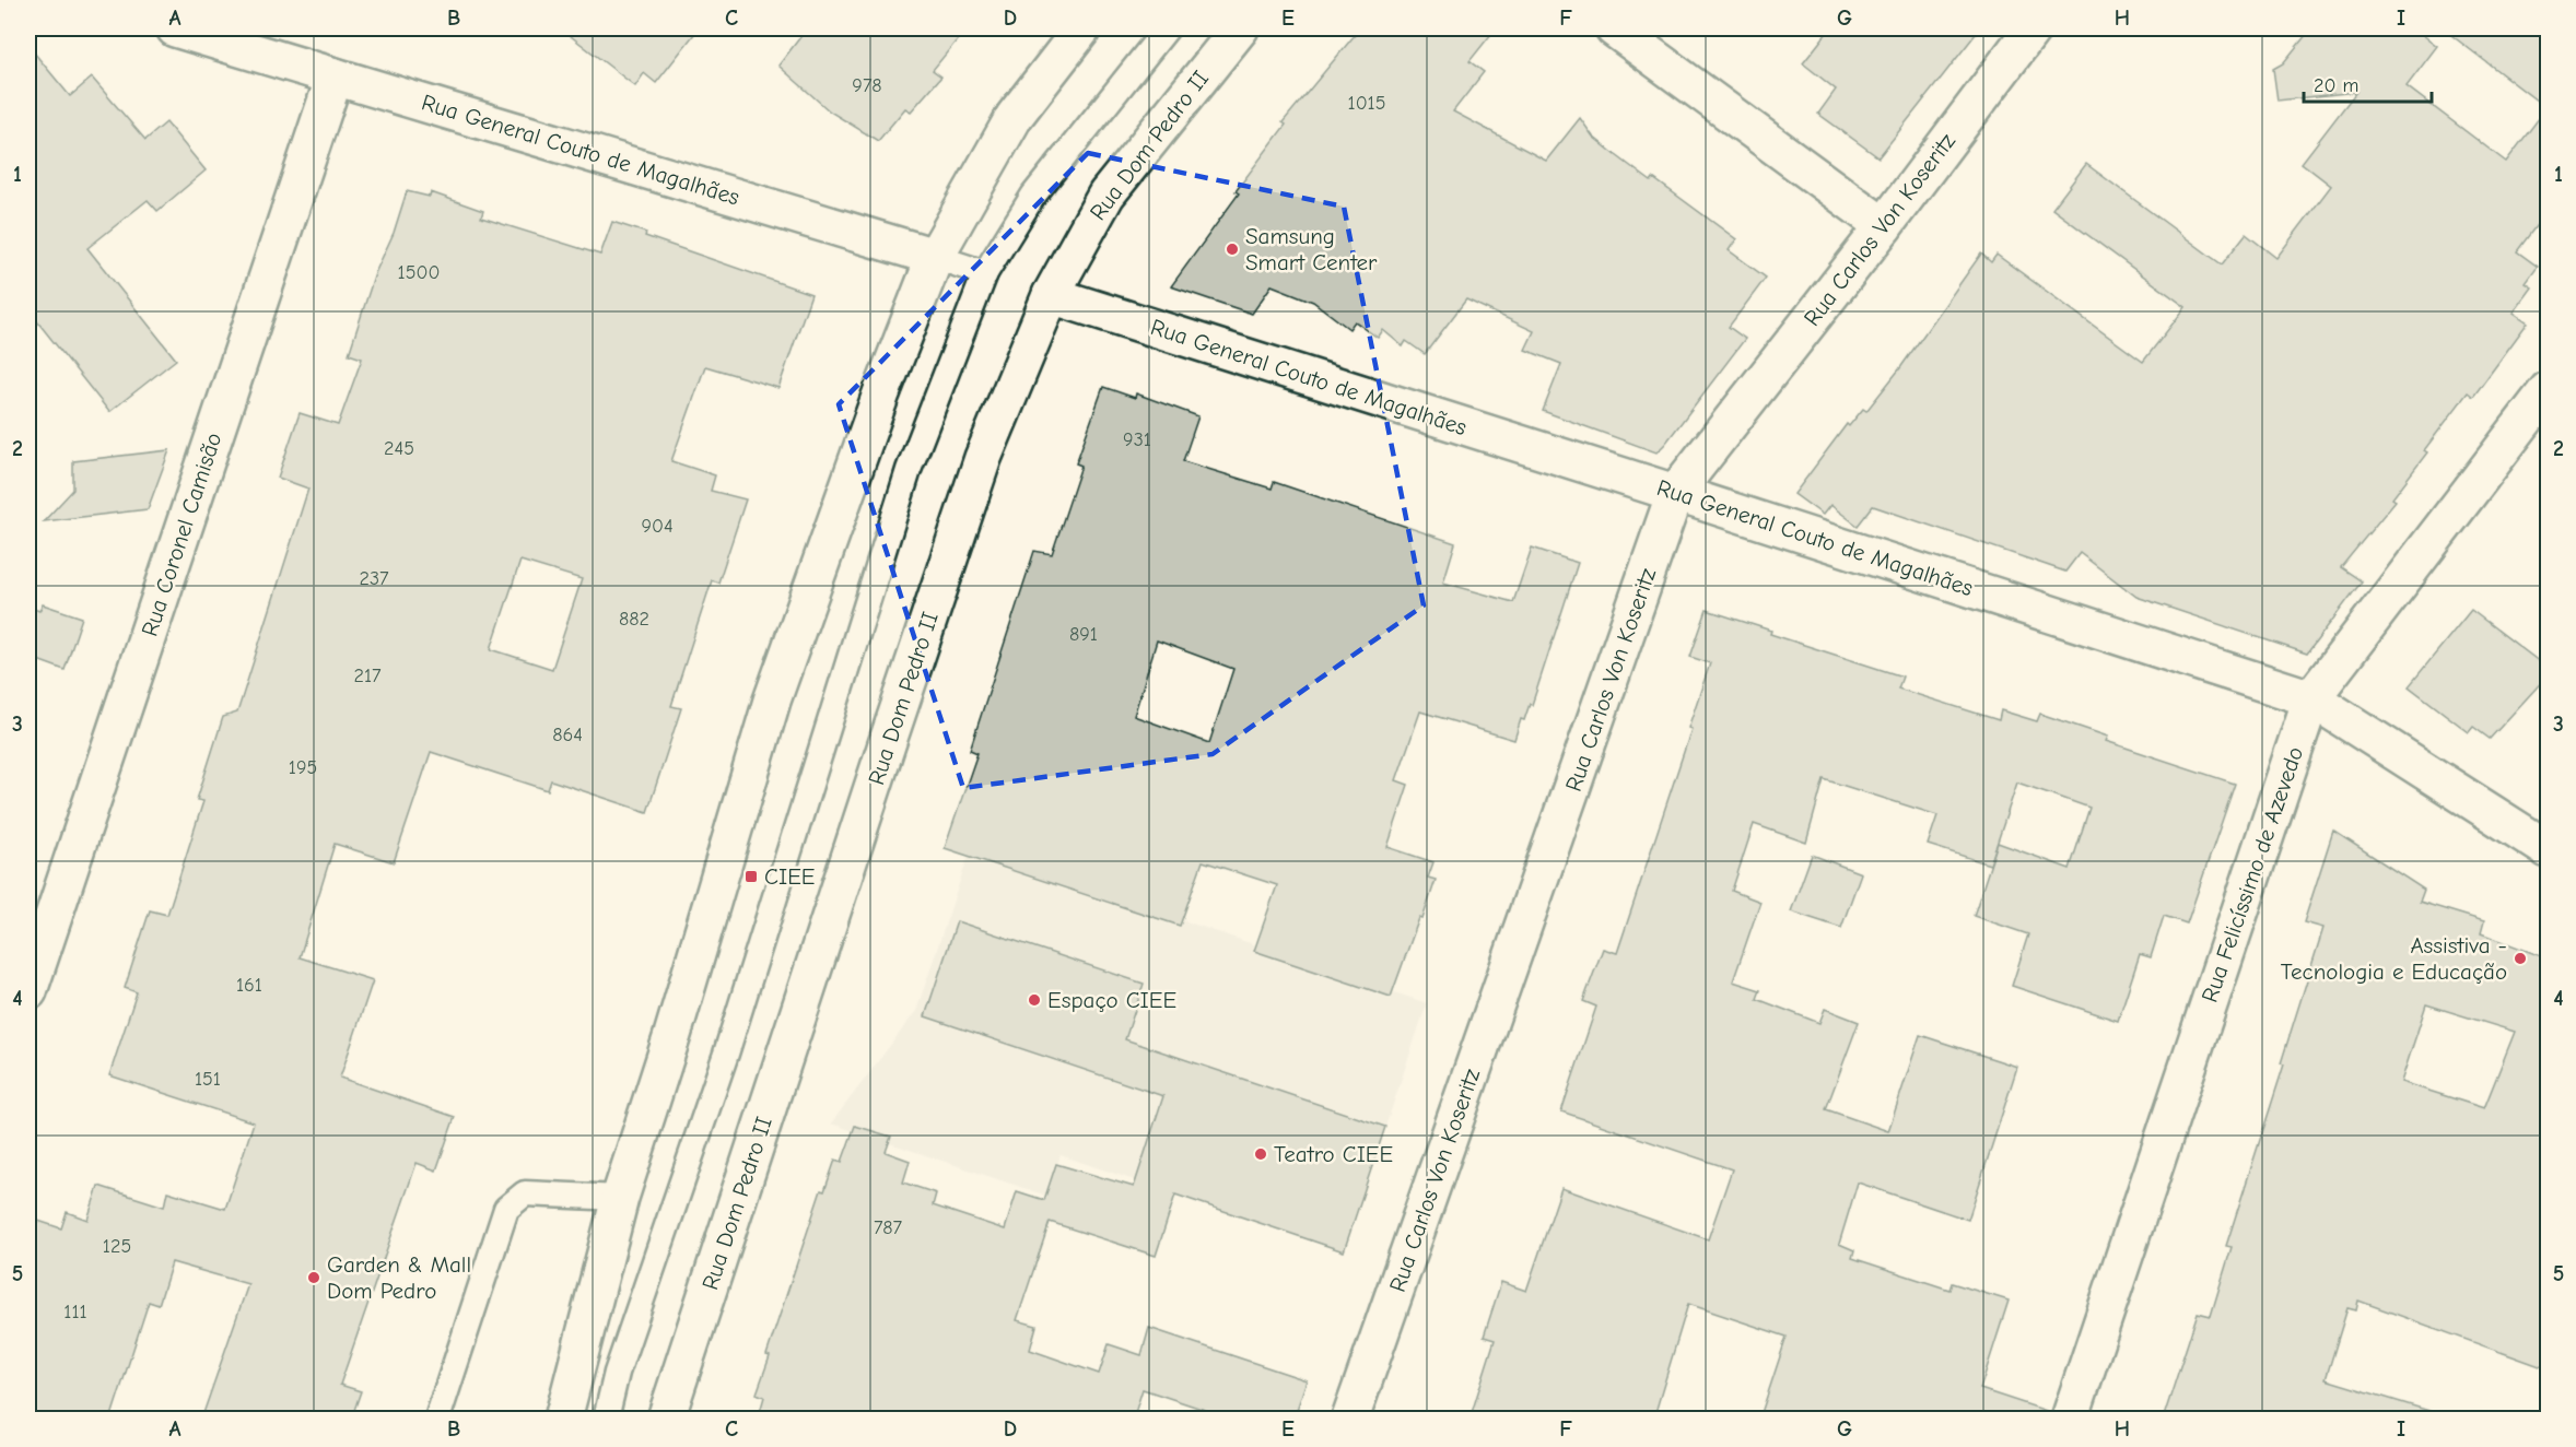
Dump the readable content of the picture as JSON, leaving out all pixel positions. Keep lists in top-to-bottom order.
{
  "streets": {
    "street": [
      "Rua Dom Pedro II",
      "Rua General Couto de Magalhães",
      "Rua Carlos Von Koseritz",
      "Rua Coronel Camisão",
      "Rua Felicíssimo de Azevedo"
    ]
  },
  "crossings": [
    ["Rua Dom Pedro II", "Rua General Couto de Magalhães"],
    ["Rua General Couto de Magalhães", "Rua Carlos Von Koseritz"],
    ["Rua General Couto de Magalhães", "Rua Coronel Camisão"],
    ["Rua General Couto de Magalhães", "Rua Felicíssimo de Azevedo"]
  ],
  "places": {
    "other": [
      "Samsung Smart Center",
      "Assistiva - Tecnologia e Educação",
      "Espaço CIEE",
      "Teatro CIEE",
      "Garden & Mall Dom Pedro"
    ],
    "transit": ["CIEE"]
  },
  "house_numbers": [
    "978",
    "1015",
    "1500",
    "931",
    "245",
    "904",
    "237",
    "882",
    "891",
    "217",
    "864",
    "195",
    "161",
    "151",
    "787",
    "125",
    "111"
  ],
  "scale_bar": "20 m",
  "grid": {
    "columns": [
      "A",
      "B",
      "C",
      "D",
      "E",
      "F",
      "G",
      "H",
      "I"
    ],
    "rows": [
      "1",
      "2",
      "3",
      "4",
      "5"
    ]
  }
}
